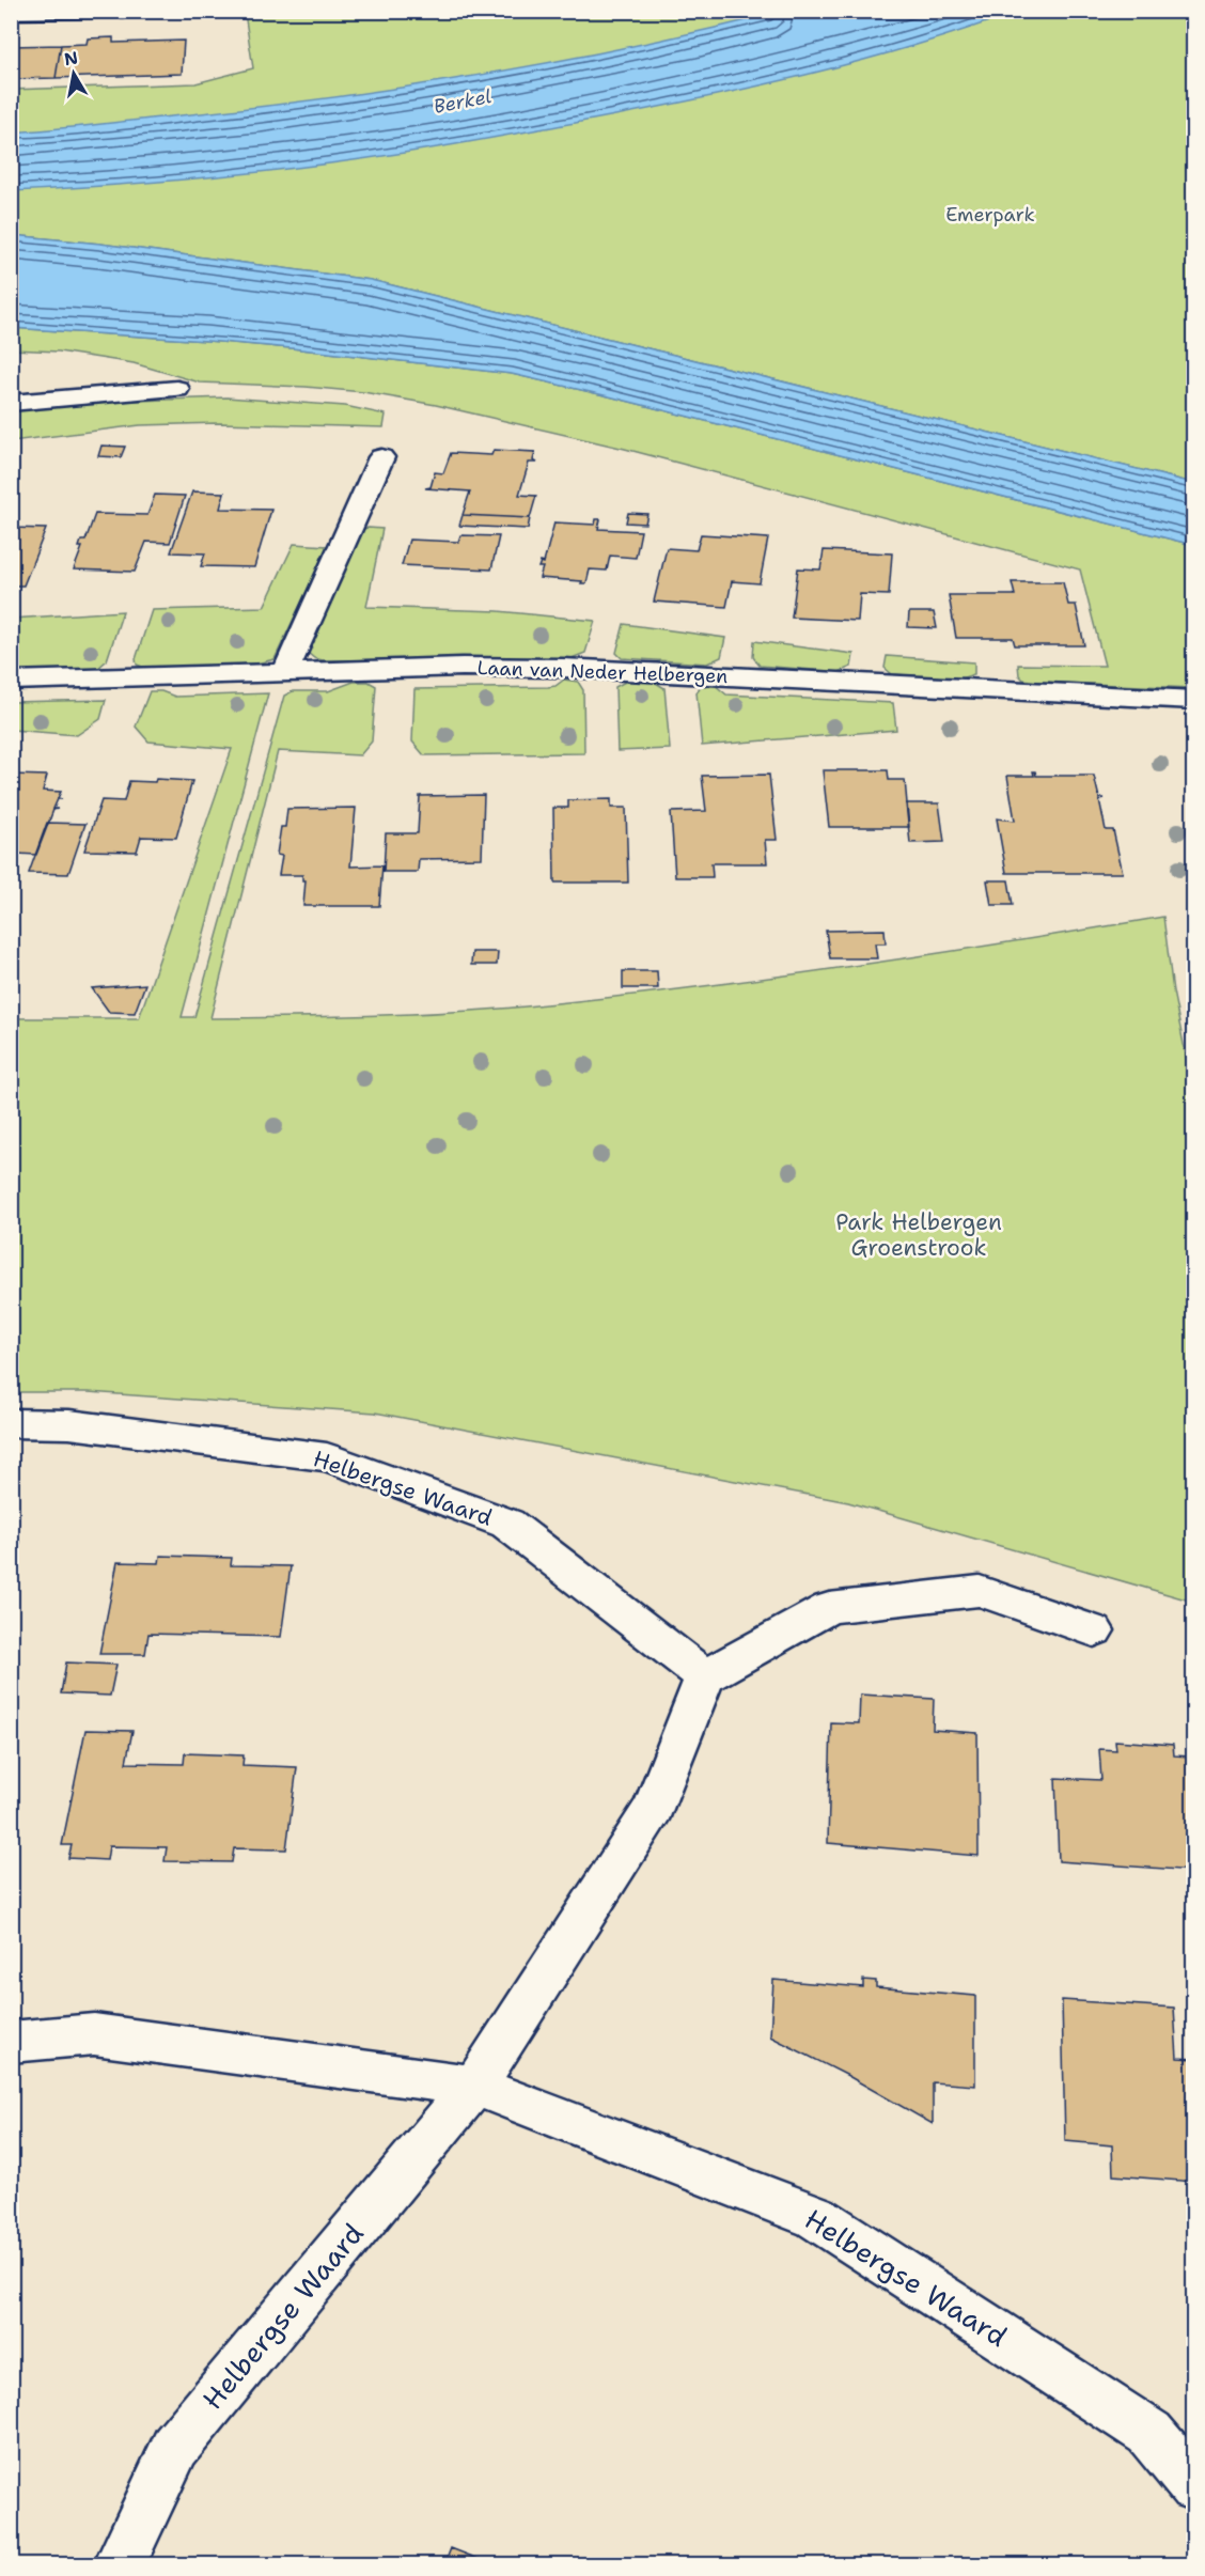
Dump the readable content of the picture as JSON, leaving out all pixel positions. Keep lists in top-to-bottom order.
{
  "streets": {
    "street": ["Laan van Neder Helbergen", "Helbergse Waard"]
  },
  "water": ["Berkel"],
  "parks": ["Emerpark", "Park Helbergen Groenstrook"],
  "north": "top"
}
